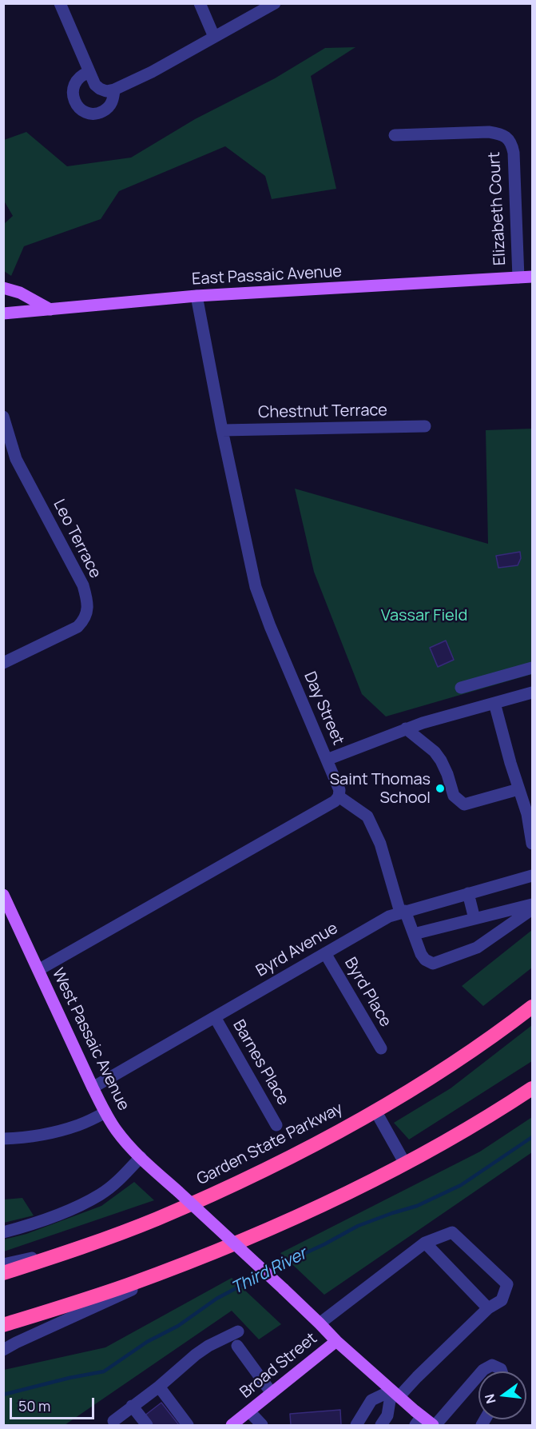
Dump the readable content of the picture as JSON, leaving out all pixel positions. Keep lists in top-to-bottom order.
{
  "streets": {
    "highway": ["Garden State Parkway"],
    "main road": ["East Passaic Avenue", "West Passaic Avenue", "Broad Street"],
    "street": [
      "Elizabeth Court",
      "Chestnut Terrace",
      "Leo Terrace",
      "Day Street",
      "Byrd Avenue",
      "Byrd Place",
      "Barnes Place"
    ]
  },
  "crossings": [
    ["Elizabeth Court", "East Passaic Avenue"],
    ["East Passaic Avenue", "Day Street"],
    ["Chestnut Terrace", "Day Street"],
    ["Byrd Avenue", "Byrd Place"],
    ["Byrd Avenue", "West Passaic Avenue"],
    ["Byrd Avenue", "Barnes Place"],
    ["West Passaic Avenue", "Broad Street"]
  ],
  "water": ["Third River"],
  "parks": ["Vassar Field"],
  "places": ["Saint Thomas School"],
  "scale_bar": "50 m",
  "north": "left"
}
